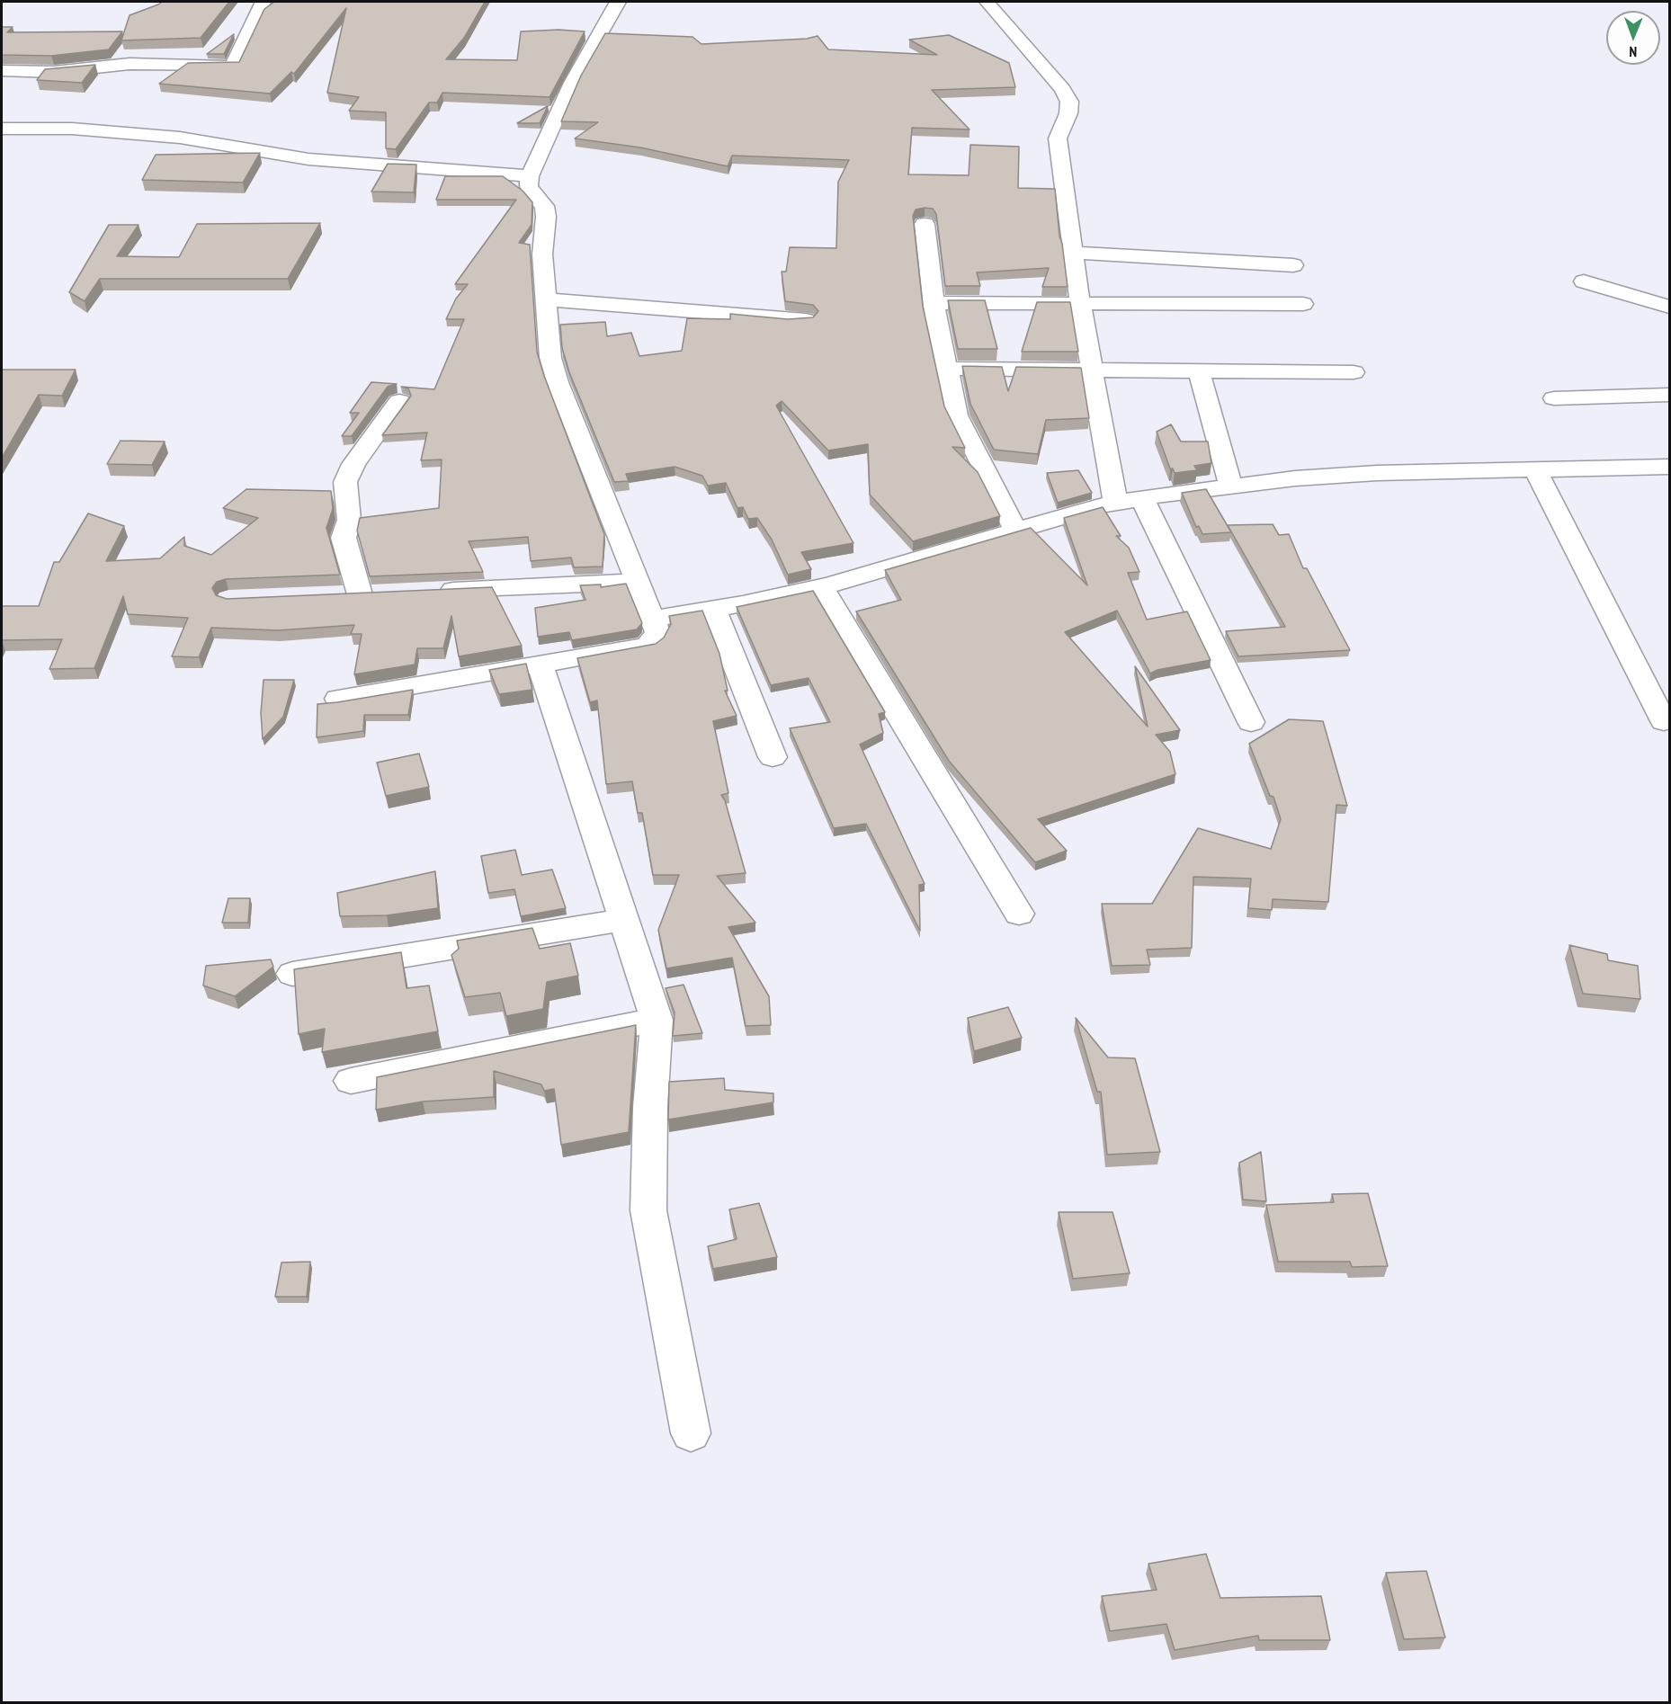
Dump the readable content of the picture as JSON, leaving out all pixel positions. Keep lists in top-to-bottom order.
{
  "north": "bottom"
}
